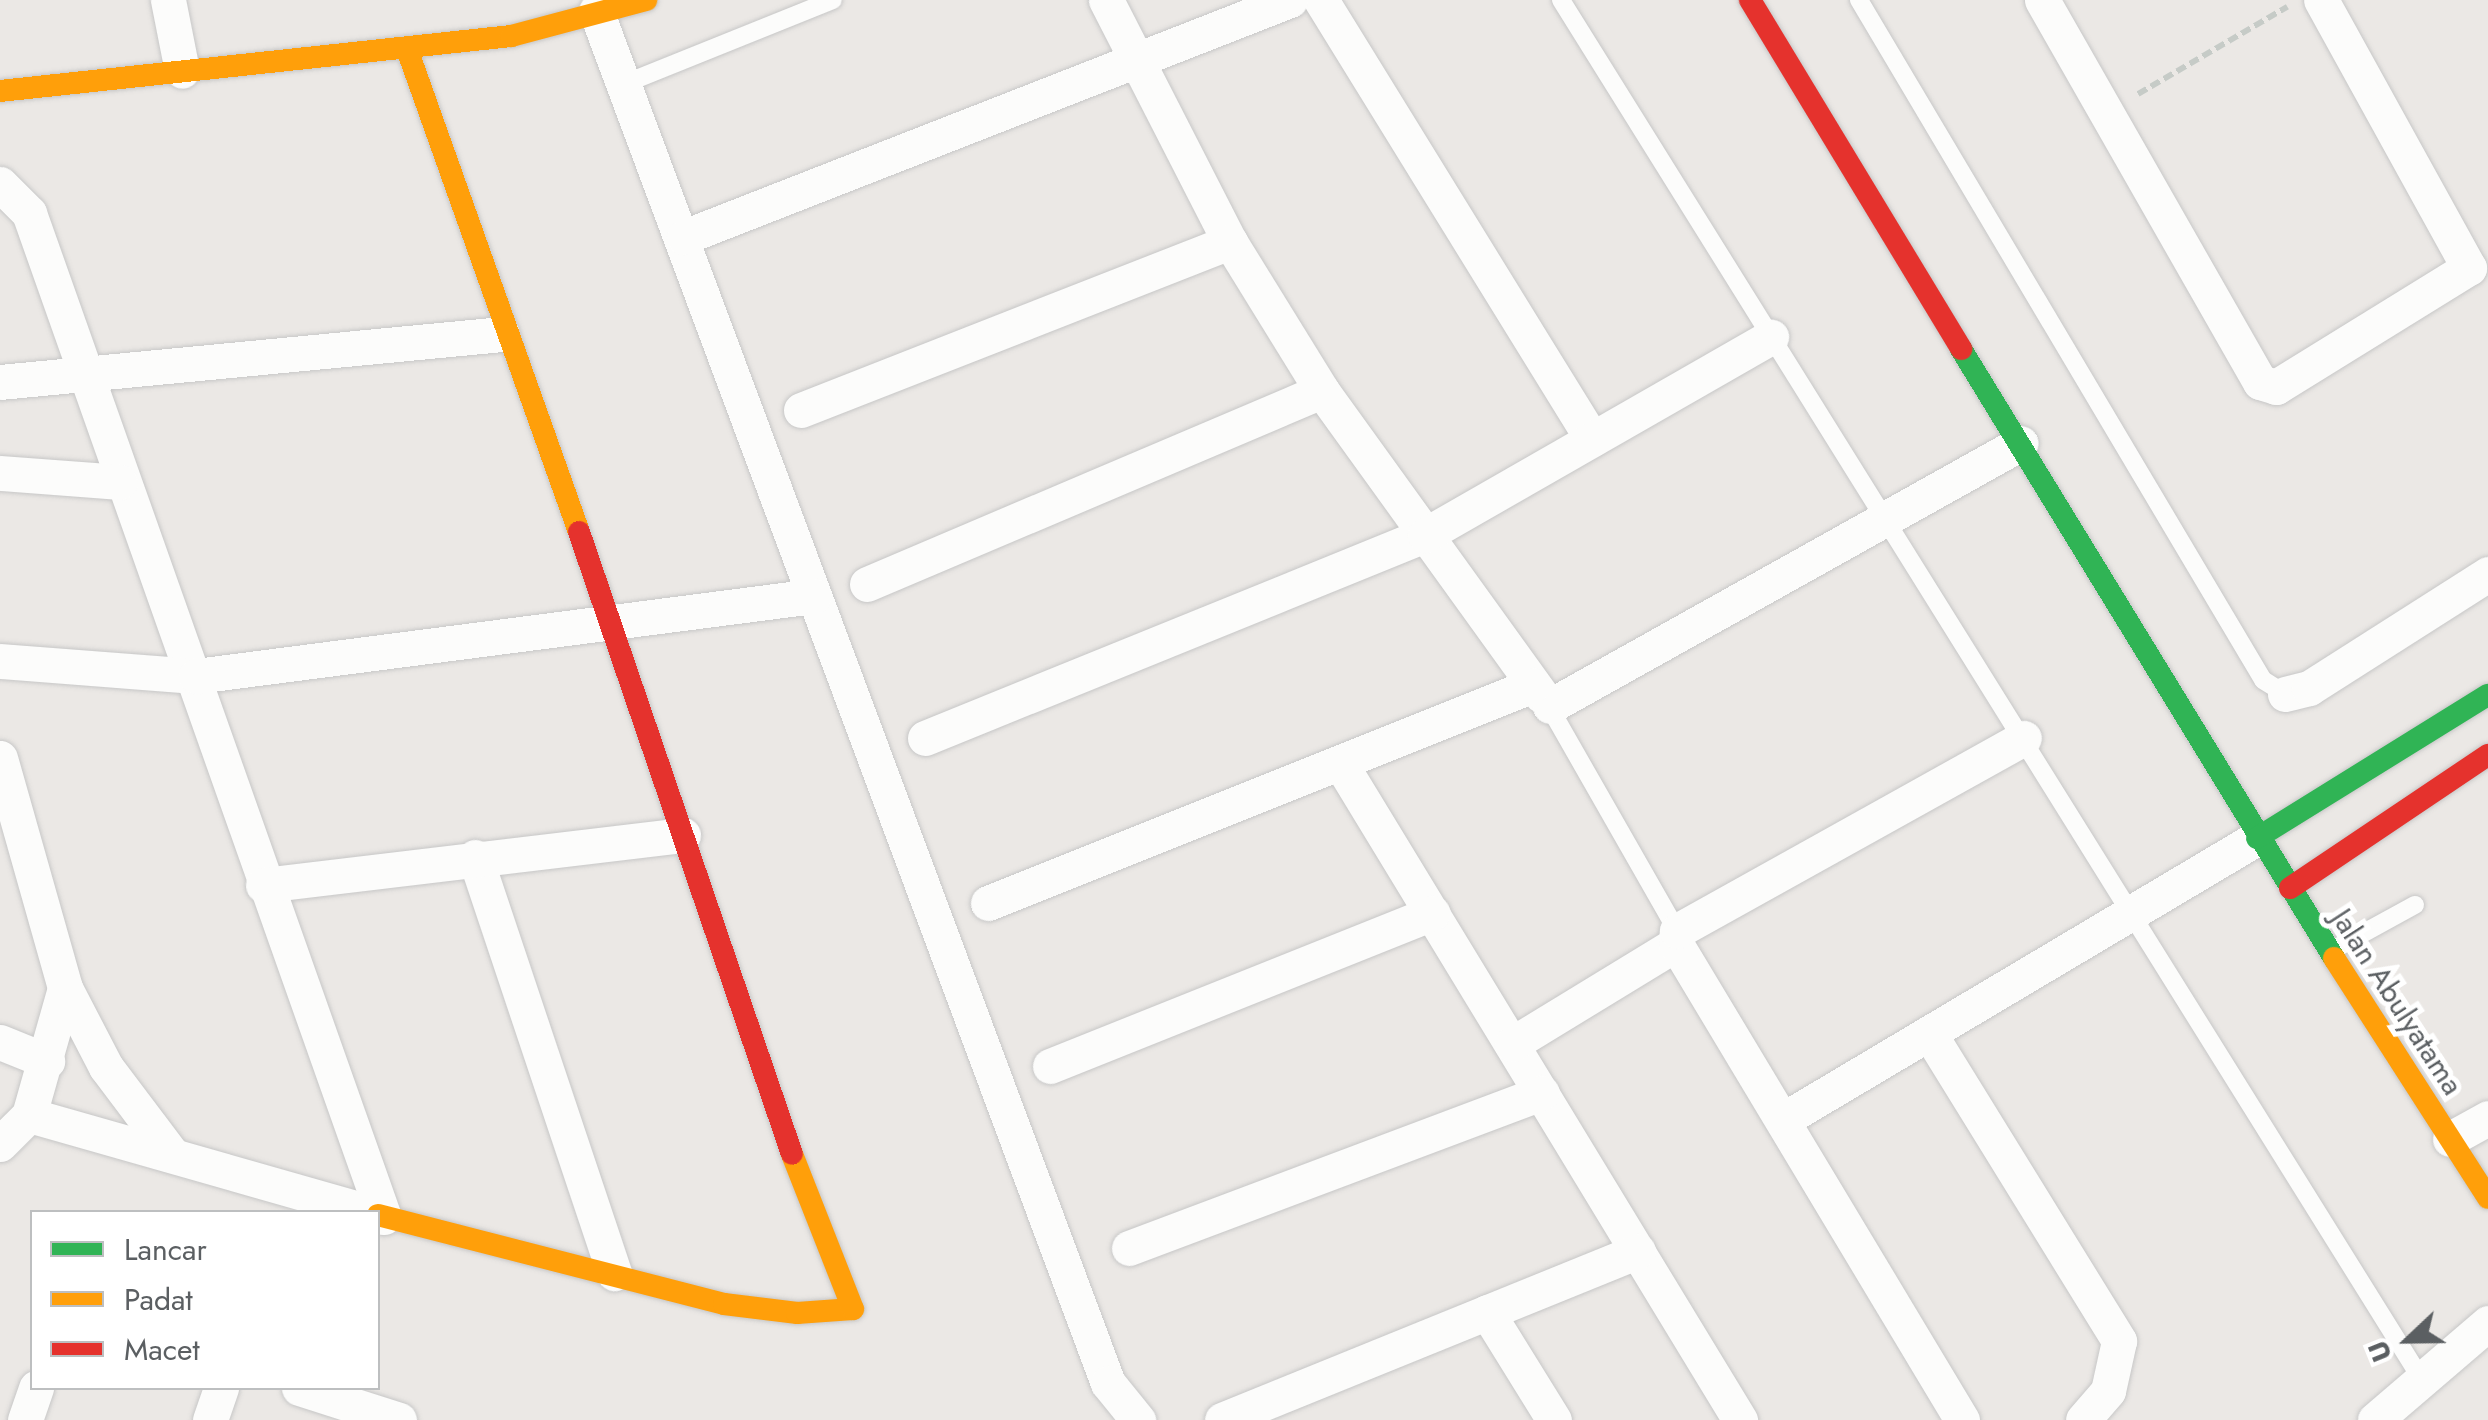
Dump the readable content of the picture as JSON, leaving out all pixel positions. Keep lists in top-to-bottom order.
{
  "streets": {
    "street": ["Jalan Abulyatama"]
  },
  "legend": ["Lancar", "Padat", "Macet"],
  "north": "left"
}
